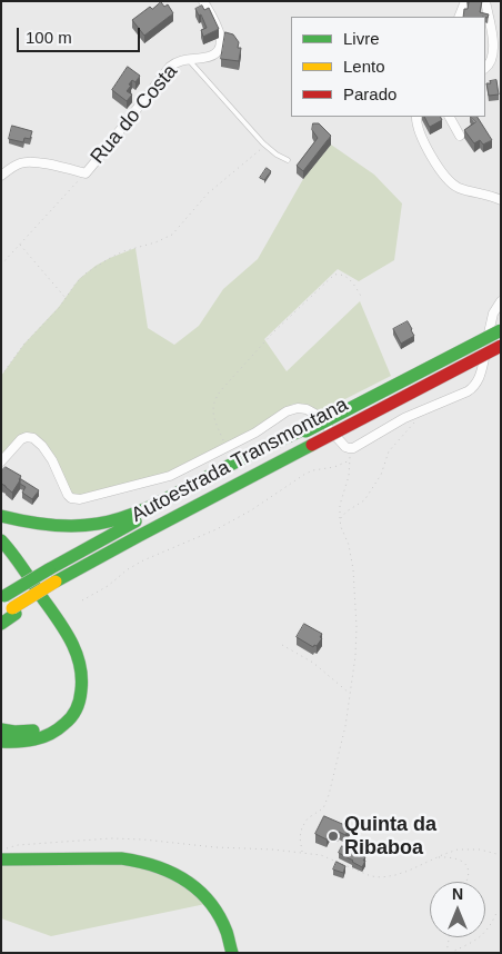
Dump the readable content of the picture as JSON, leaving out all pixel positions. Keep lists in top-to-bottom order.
{
  "streets": {
    "main road": ["Autoestrada Transmontana"],
    "street": ["Rua do Costa"]
  },
  "places": ["Quinta da Ribaboa"],
  "legend": ["Livre", "Lento", "Parado"],
  "scale_bar": "100 m",
  "north": "top"
}
